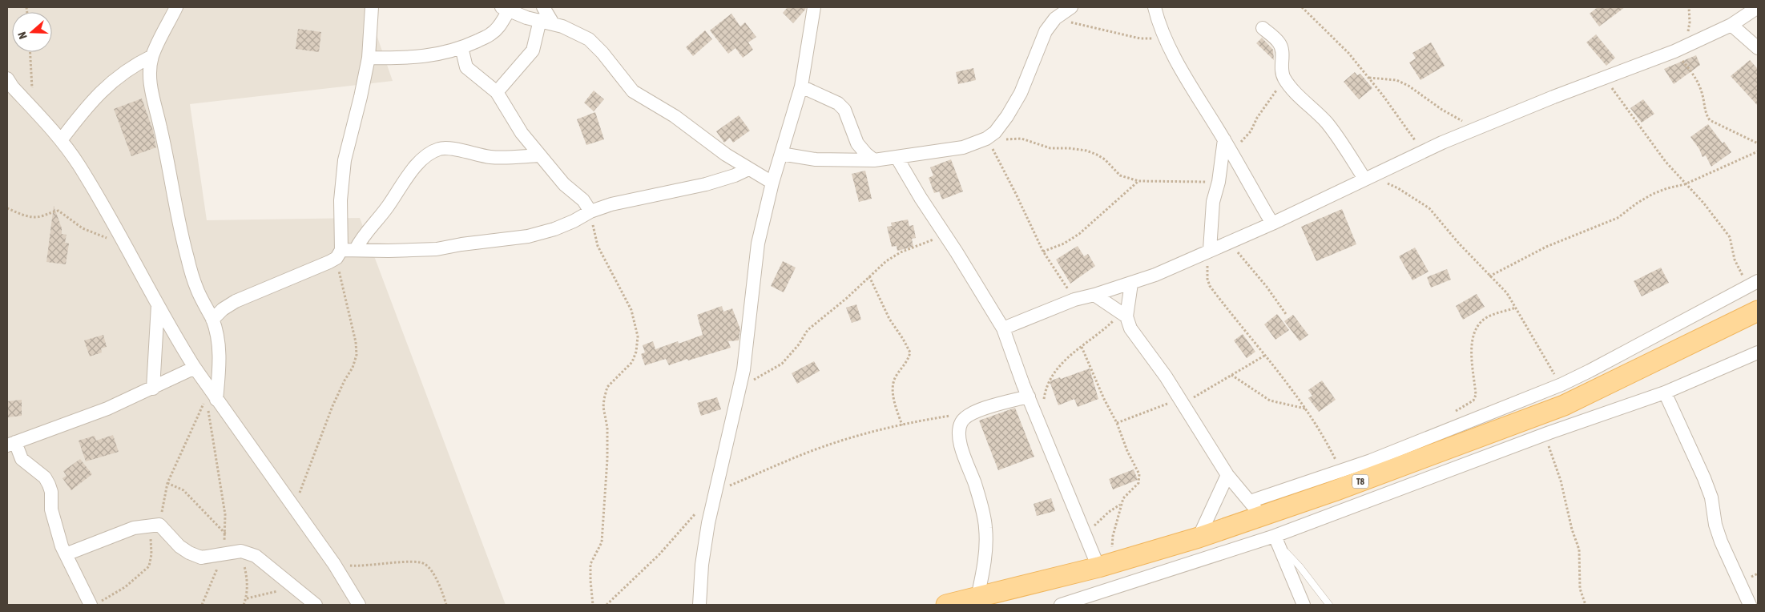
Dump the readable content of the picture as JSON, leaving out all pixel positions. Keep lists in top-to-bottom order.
{
  "streets": {
    "main road": ["T8"]
  },
  "north": "left"
}
